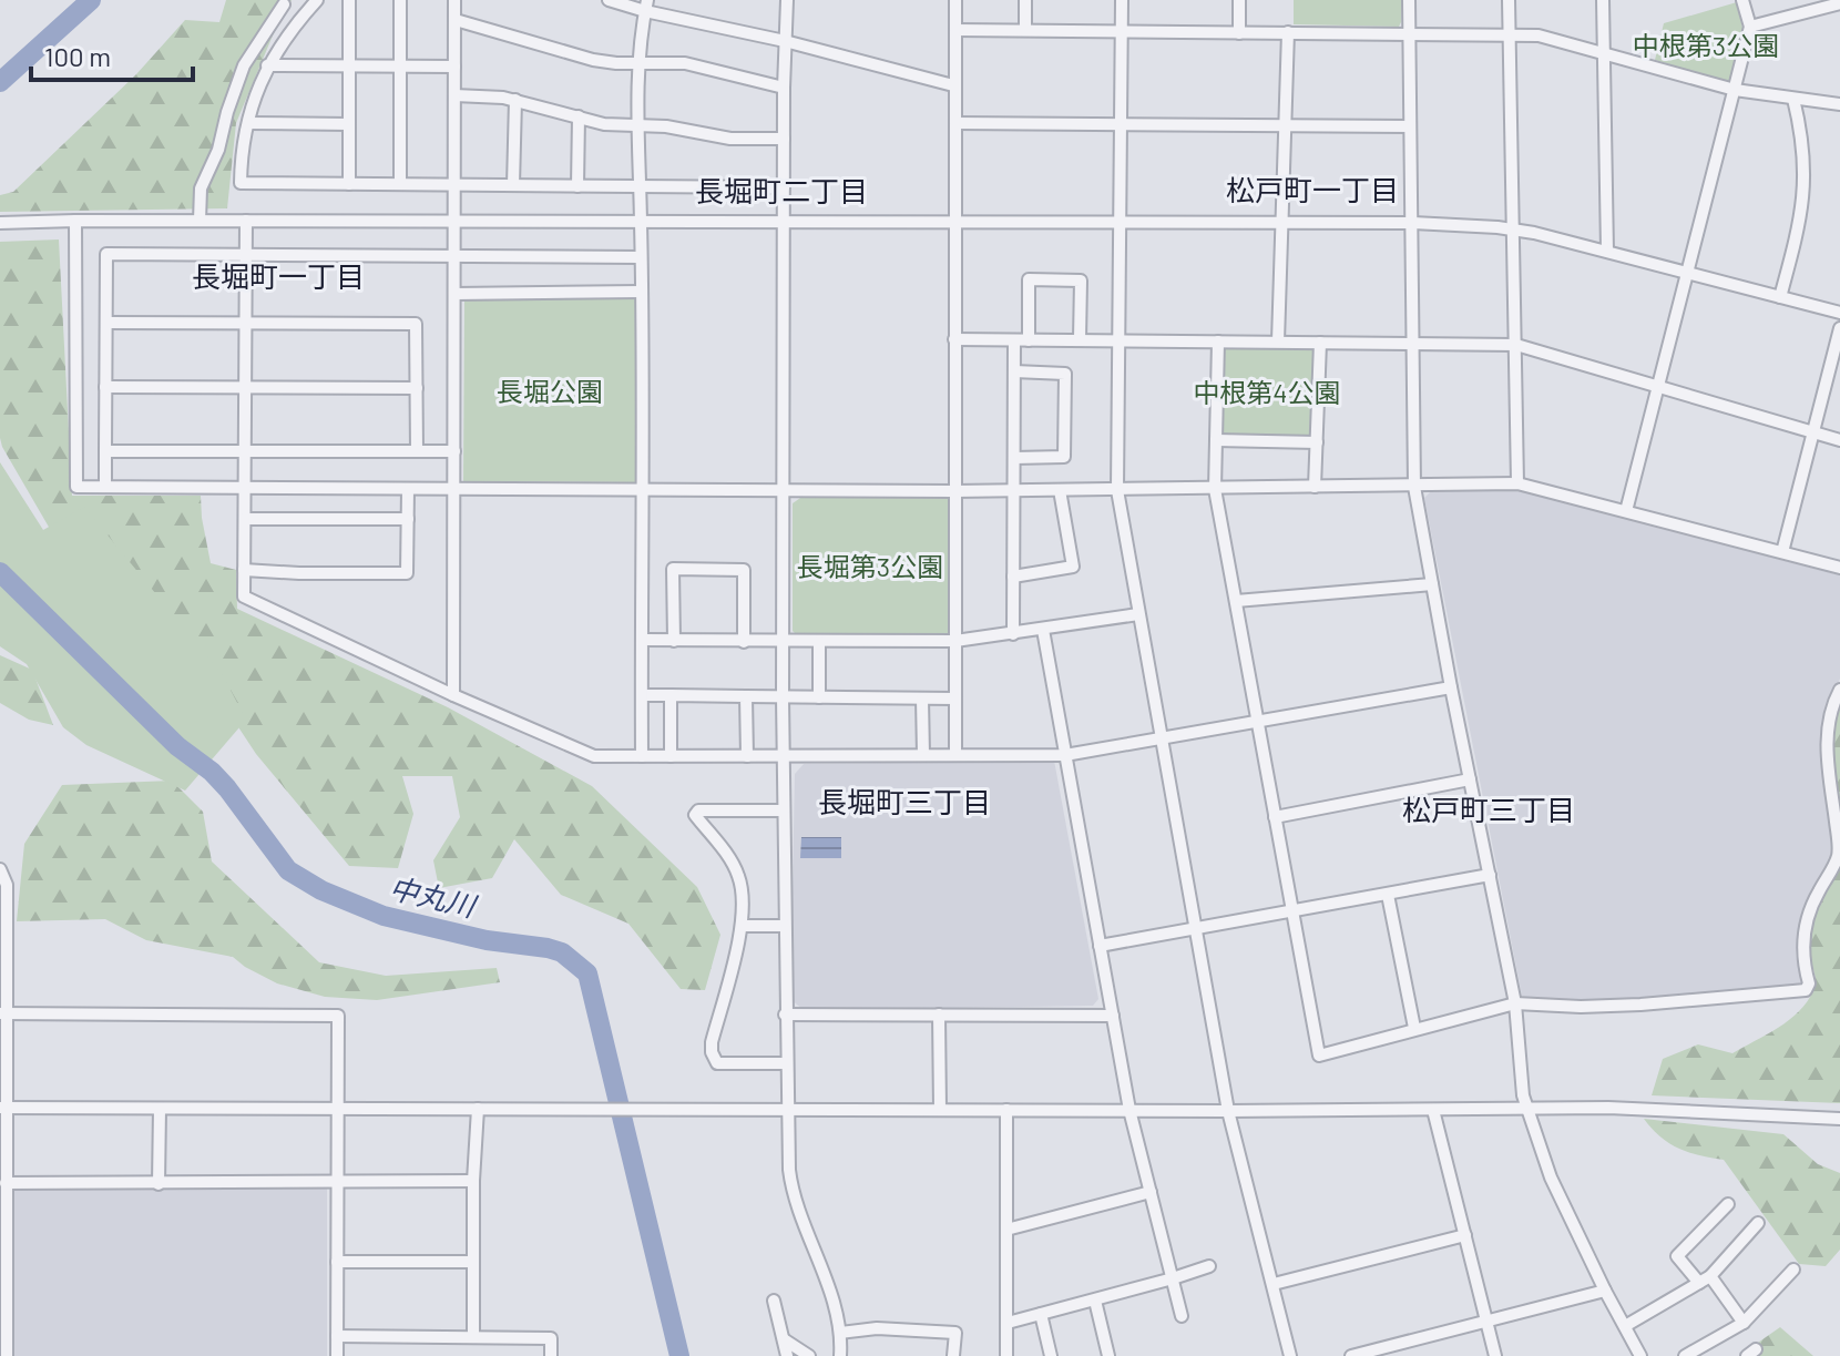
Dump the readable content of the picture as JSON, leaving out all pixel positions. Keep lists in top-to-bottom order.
{
  "districts": [
    "松戸町一丁目",
    "長堀町二丁目",
    "長堀町一丁目",
    "長堀町三丁目",
    "松戸町三丁目"
  ],
  "water": ["中丸川"],
  "parks": [
    "中根第3公園",
    "長堀公園",
    "中根第4公園",
    "長堀第3公園"
  ],
  "scale_bar": "100 m"
}
